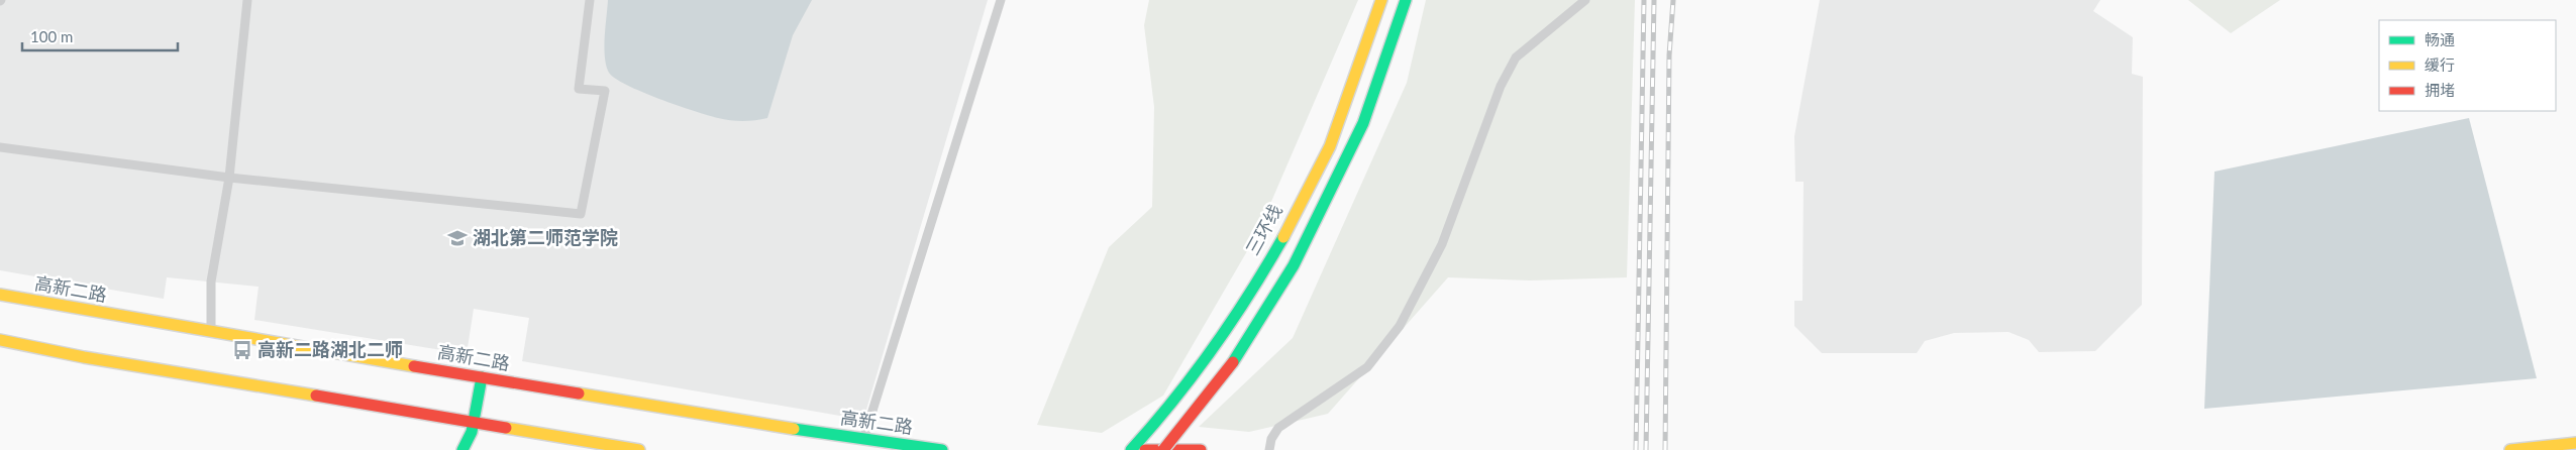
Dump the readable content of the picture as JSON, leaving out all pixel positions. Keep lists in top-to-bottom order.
{
  "streets": {
    "main road": ["三环线", "高新二路"]
  },
  "places": {
    "school or university": ["湖北第二师范学院"],
    "bus stop": ["高新二路湖北二师"]
  },
  "legend": ["畅通", "缓行", "拥堵"],
  "scale_bar": "100 m"
}
